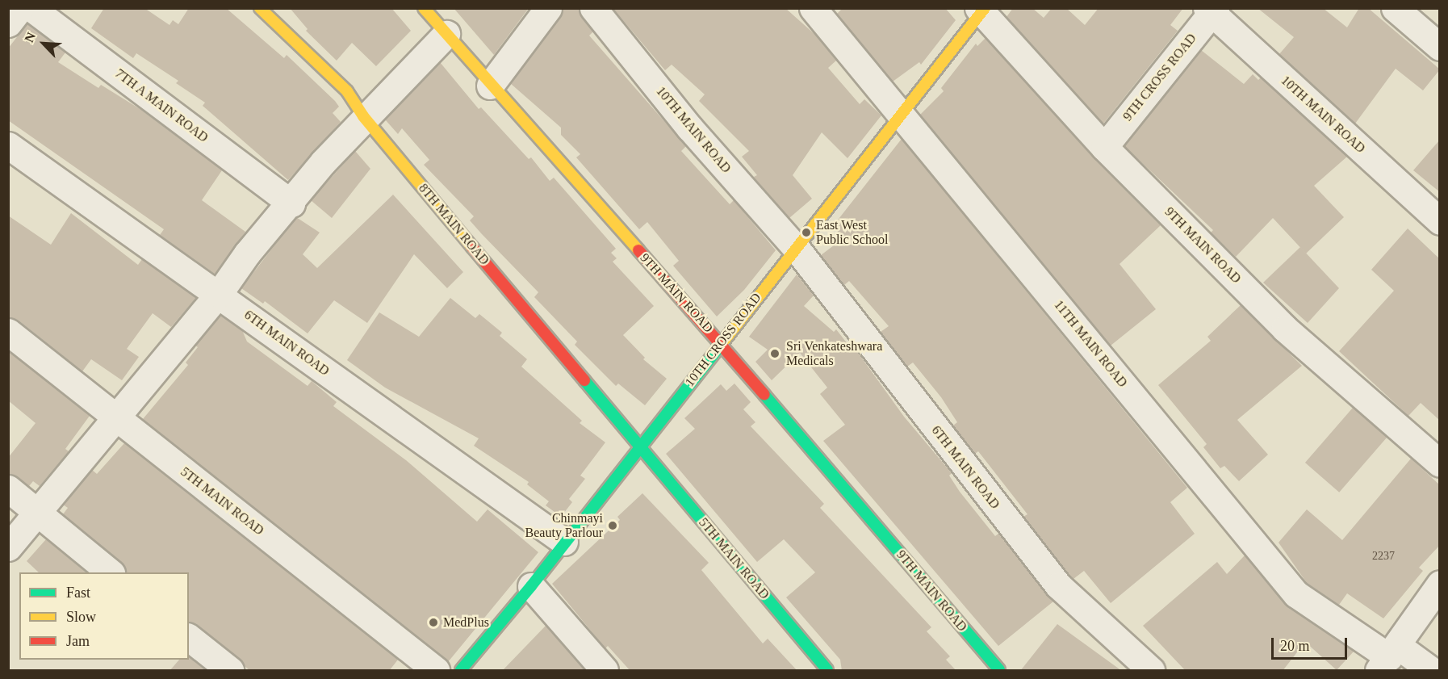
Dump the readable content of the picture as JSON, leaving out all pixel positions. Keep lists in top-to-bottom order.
{
  "streets": {
    "street": [
      "9TH CROSS ROAD",
      "7TH A MAIN ROAD",
      "10TH MAIN ROAD",
      "8TH MAIN ROAD",
      "9TH MAIN ROAD",
      "10TH CROSS ROAD",
      "6TH MAIN ROAD",
      "11TH MAIN ROAD",
      "5TH MAIN ROAD"
    ]
  },
  "crossings": [
    ["9TH CROSS ROAD", "10TH MAIN ROAD"],
    ["9TH CROSS ROAD", "9TH MAIN ROAD"],
    ["10TH MAIN ROAD", "10TH CROSS ROAD"],
    ["10TH MAIN ROAD", "6TH MAIN ROAD"],
    ["8TH MAIN ROAD", "10TH CROSS ROAD"],
    ["8TH MAIN ROAD", "5TH MAIN ROAD"],
    ["9TH MAIN ROAD", "10TH CROSS ROAD"],
    ["10TH CROSS ROAD", "6TH MAIN ROAD"],
    ["10TH CROSS ROAD", "11TH MAIN ROAD"],
    ["10TH CROSS ROAD", "5TH MAIN ROAD"]
  ],
  "places": [
    "East West Public School",
    "Sri Venkateshwara Medicals",
    "Chinmayi Beauty Parlour",
    "MedPlus"
  ],
  "house_numbers": ["2237"],
  "legend": ["Fast", "Slow", "Jam"],
  "scale_bar": "20 m",
  "north": "top left"
}
